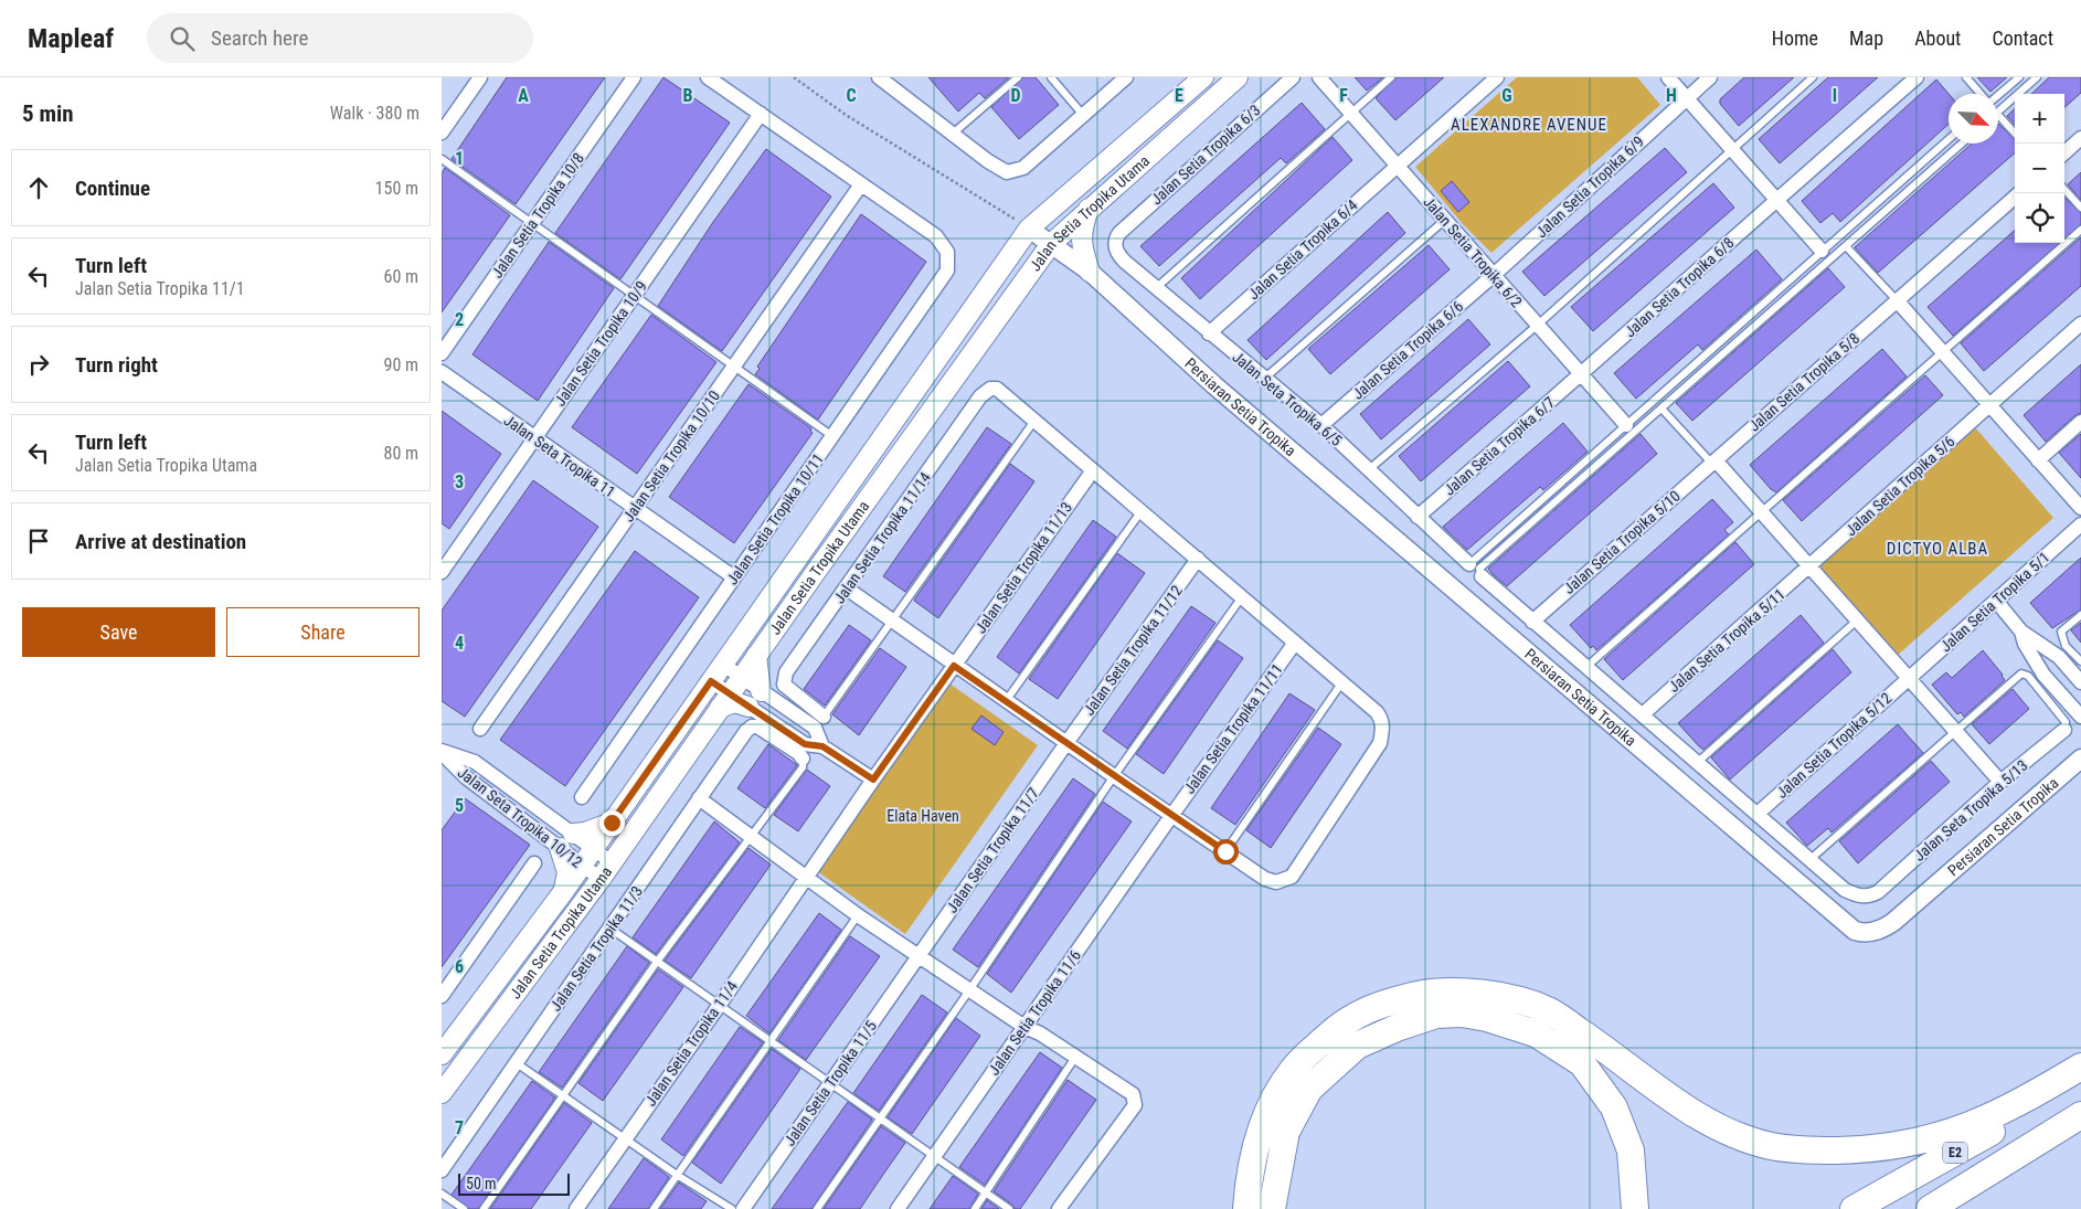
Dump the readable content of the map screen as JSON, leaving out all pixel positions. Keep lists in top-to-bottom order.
{
  "streets": {
    "highway": ["E2"],
    "main road": ["Jalan Setia Tropika Utama"],
    "street": [
      "Jalan Setia Tropika 6/3",
      "Jalan Setia Tropika 6/9",
      "Jalan Setia Tropika 10/8",
      "Jalan Setia Tropika 6/4",
      "Jalan Setia Tropika 6/2",
      "Jalan Setia Tropika 6/8",
      "Jalan Setia Tropika 10/9",
      "Jalan Setia Tropika 6/6",
      "Jalan Setia Tropika 5/8",
      "Jalan Seta Tropika 6/5",
      "Persiaran Setia Tropika",
      "Jalan Setia Tropika 6/7",
      "Jalan Seta Tropika 11",
      "Jalan Setia Tropika 10/10",
      "Jalan Setia Tropika 5/6",
      "Jalan Setia Tropika 10/11",
      "Jalan Setia Tropika 11/14",
      "Jalan Setia Tropika 5/10",
      "Jalan Setia Tropika 11/13",
      "Jalan Setia Tropika 5/1",
      "Jalan Setia Tropika 5/11",
      "Jalan Setia Tropika 11/12",
      "Jalan Setia Tropika 11/11",
      "Jalan Setia Tropika 5/12",
      "Jalan Seta Tropika 5/13",
      "Jalan Seta Tropika 10/12",
      "Jalan Setia Tropika 11/7",
      "Jalan Setia Tropika 11/3",
      "Jalan Setia Tropika 11/6",
      "Jalan Setia Tropika 11/4",
      "Jalan Setia Tropika 11/5"
    ]
  },
  "crossings": [
    ["Jalan Setia Tropika 6/3", "Jalan Seta Tropika 6/5"],
    ["Jalan Setia Tropika 6/9", "Jalan Setia Tropika 6/2"],
    ["Jalan Setia Tropika 6/9", "Jalan Setia Tropika 6/6"],
    ["Jalan Setia Tropika Utama", "Persiaran Setia Tropika"],
    ["Jalan Setia Tropika Utama", "Jalan Seta Tropika 10/12"],
    ["Jalan Setia Tropika 6/4", "Jalan Setia Tropika 6/2"],
    ["Jalan Setia Tropika 6/4", "Jalan Seta Tropika 6/5"],
    ["Jalan Setia Tropika 6/2", "Jalan Setia Tropika 6/8"],
    ["Jalan Setia Tropika 6/2", "Jalan Setia Tropika 6/6"],
    ["Jalan Setia Tropika 6/2", "Jalan Setia Tropika 6/7"],
    ["Jalan Setia Tropika 6/8", "Jalan Setia Tropika 6/7"],
    ["Jalan Setia Tropika 10/9", "Jalan Seta Tropika 11"],
    ["Jalan Setia Tropika 6/6", "Jalan Seta Tropika 6/5"],
    ["Jalan Setia Tropika 5/8", "Jalan Setia Tropika 5/10"],
    ["Jalan Seta Tropika 6/5", "Jalan Setia Tropika 6/7"],
    ["Jalan Seta Tropika 11", "Jalan Setia Tropika 10/10"],
    ["Jalan Seta Tropika 11", "Jalan Setia Tropika 10/11"],
    ["Jalan Setia Tropika 10/10", "Jalan Setia Tropika 10/11"],
    ["Jalan Setia Tropika 5/6", "Jalan Setia Tropika 5/11"],
    ["Jalan Setia Tropika 11/13", "Jalan Setia Tropika 11/4"],
    ["Jalan Setia Tropika 5/1", "Jalan Setia Tropika 5/12"],
    ["Jalan Setia Tropika 11/12", "Jalan Setia Tropika 11/7"],
    ["Jalan Setia Tropika 11/11", "Jalan Setia Tropika 11/6"],
    ["Jalan Setia Tropika 11/7", "Jalan Setia Tropika 11/5"]
  ],
  "districts": ["ALEXANDRE AVENUE", "DICTYO ALBA"],
  "parks": ["Elata Haven"],
  "scale_bar": "50 m",
  "north": "bottom right",
  "page": {
    "header": "Mapleaf",
    "search": "Search here",
    "nav": [
      "Home",
      "Map",
      "About",
      "Contact"
    ],
    "heading": ["5 min", "Walk · 380 m"],
    "map_buttons": ["+", "−"],
    "list": [
      ["Continue", "150 m"],
      ["Turn left", "Jalan Setia Tropika 11/1", "60 m"],
      ["Turn right", "90 m"],
      ["Turn left", "Jalan Setia Tropika Utama", "80 m"],
      "Arrive at destination"
    ],
    "buttons": ["Save", "Share"],
    "scale": "50 m"
  },
  "grid": {
    "columns": [
      "A",
      "B",
      "C",
      "D",
      "E",
      "F",
      "G",
      "H",
      "I"
    ],
    "rows": [
      "1",
      "2",
      "3",
      "4",
      "5",
      "6",
      "7"
    ]
  }
}
